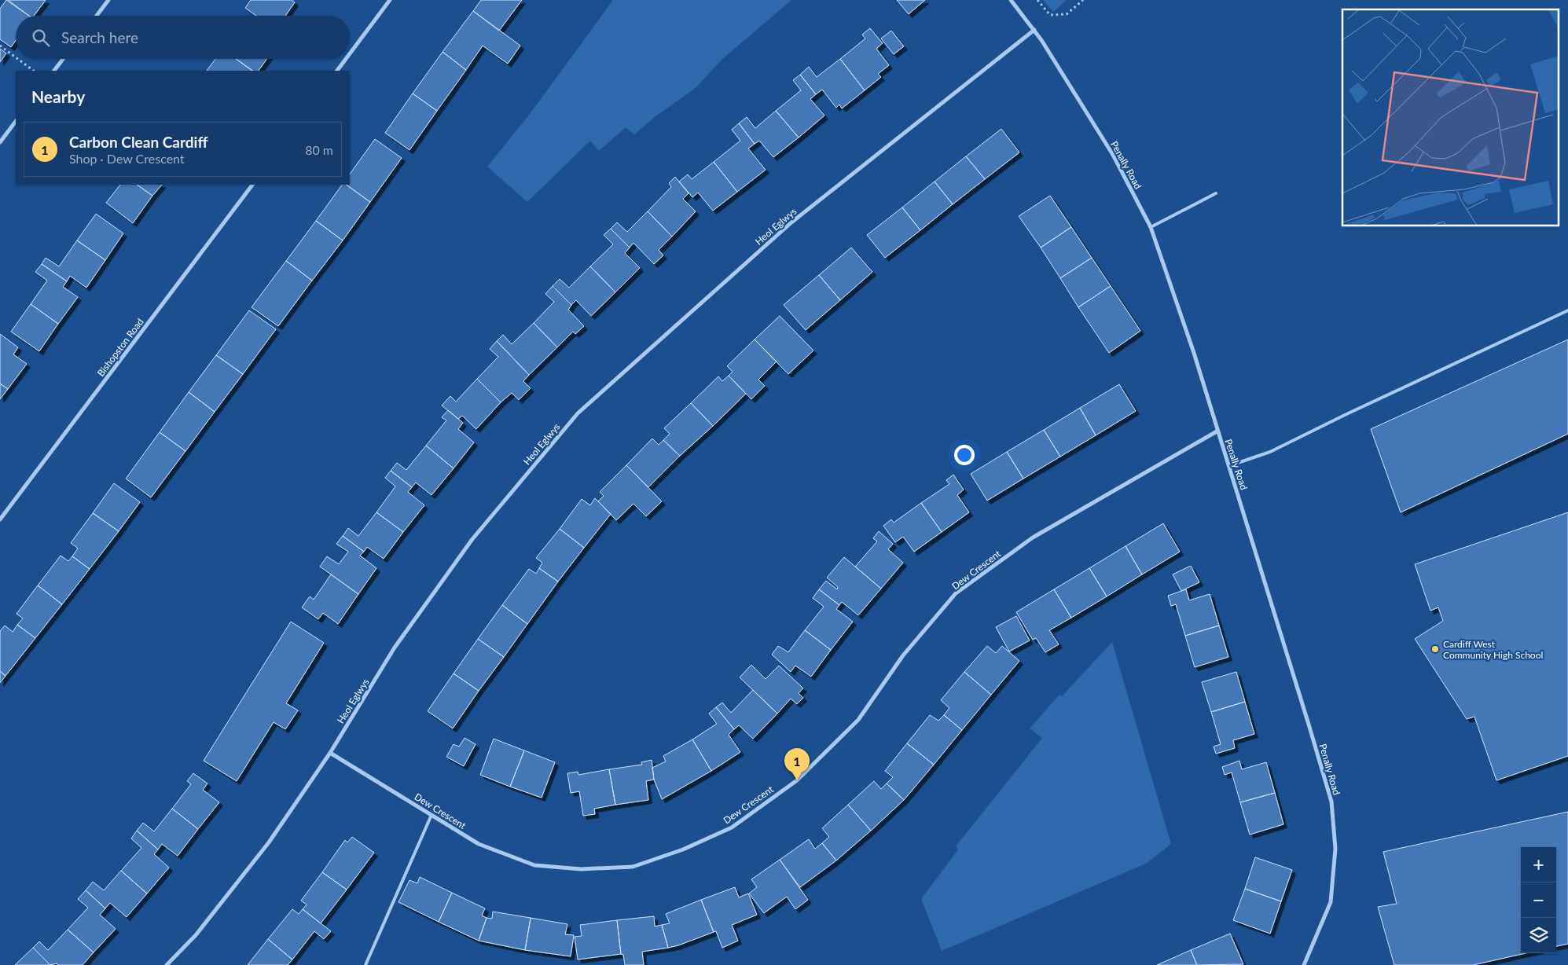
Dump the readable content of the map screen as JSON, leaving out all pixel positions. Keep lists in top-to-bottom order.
{
  "streets": {
    "street": [
      "Penally Road",
      "Heol Eglwys",
      "Bishopston Road",
      "Dew Crescent"
    ]
  },
  "crossings": [
    ["Penally Road", "Heol Eglwys"],
    ["Penally Road", "Dew Crescent"],
    ["Heol Eglwys", "Dew Crescent"]
  ],
  "places": ["Cardiff West Community High School"],
  "page": {
    "search": "Search here",
    "heading": "Nearby",
    "list": [
      {
        "mark": "1",
        "name": "Carbon Clean Cardiff",
        "note": "Shop · Dew Crescent",
        "value": "80 m"
      }
    ],
    "pins": "1",
    "map_buttons": ["+", "−"]
  }
}
